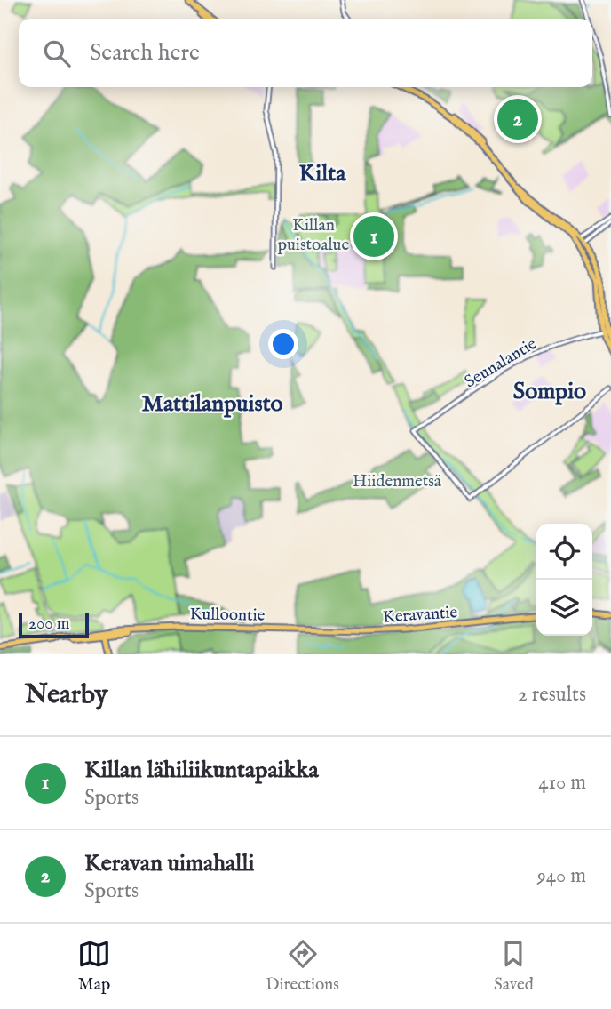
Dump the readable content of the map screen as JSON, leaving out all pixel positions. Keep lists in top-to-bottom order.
{
  "streets": {
    "main road": ["Kulloontie", "Keravantie"],
    "street": ["Seunalantie"]
  },
  "crossings": [
    ["Kulloontie", "Keravantie"]
  ],
  "districts": ["Kilta", "Sompio", "Mattilanpuisto"],
  "parks": ["Killan puistoalue", "Hiidenmetsä"],
  "scale_bar": "200 m",
  "page": {
    "search": "Search here",
    "pins": ["2", "1"],
    "scale": "200 m",
    "heading": ["Nearby", "2 results"],
    "list": [
      {
        "mark": "1",
        "name": "Killan lähiliikuntapaikka",
        "note": "Sports",
        "value": "410 m"
      },
      {
        "mark": "2",
        "name": "Keravan uimahalli",
        "note": "Sports",
        "value": "940 m"
      }
    ],
    "nav": ["Map", "Directions", "Saved"]
  }
}
